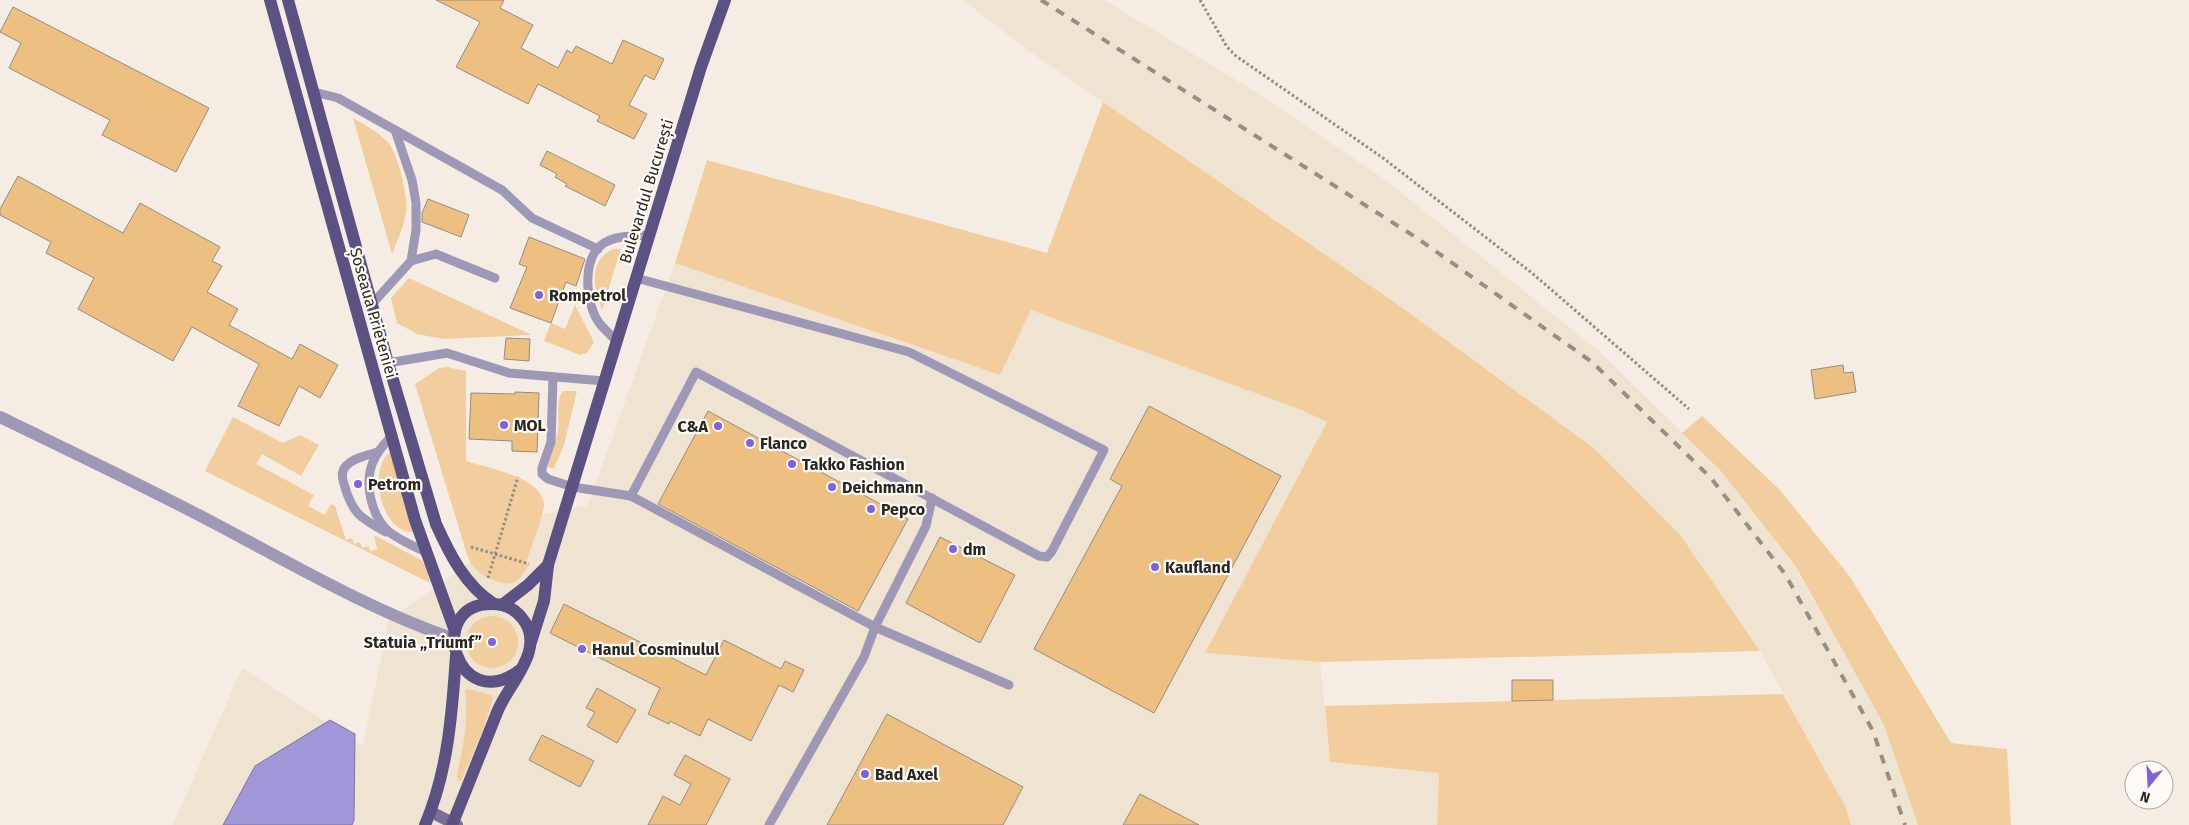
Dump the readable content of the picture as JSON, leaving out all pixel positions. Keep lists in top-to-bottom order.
{
  "streets": {
    "main road": ["Bulevardul București", "Șoseaua Prieteniei"]
  },
  "places": [
    "Rompetrol",
    "MOL",
    "C&A",
    "Flanco",
    "Takko Fashion",
    "Petrom",
    "Deichmann",
    "Pepco",
    "dm",
    "Kaufland",
    "Statuia „Triumf”",
    "Hanul Cosminulul",
    "Bad Axel"
  ],
  "north": "bottom"
}
